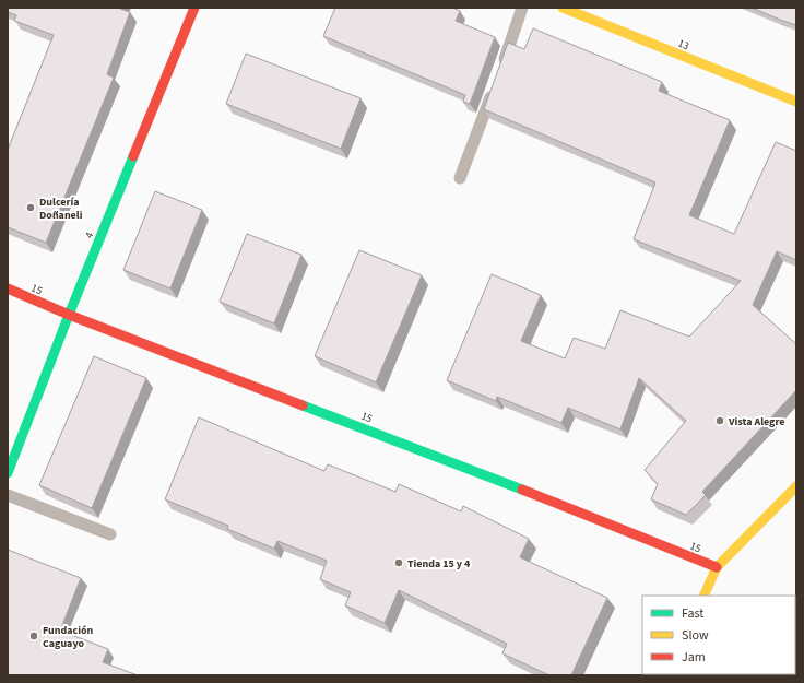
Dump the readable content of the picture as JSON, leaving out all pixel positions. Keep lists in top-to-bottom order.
{
  "streets": {
    "street": ["13", "4", "15"]
  },
  "crossings": [
    ["4", "15"]
  ],
  "places": [
    "Dulcería Doñaneli",
    "Vista Alegre",
    "Tienda 15 y 4",
    "Fundación Caguayo"
  ],
  "legend": ["Fast", "Slow", "Jam"]
}
